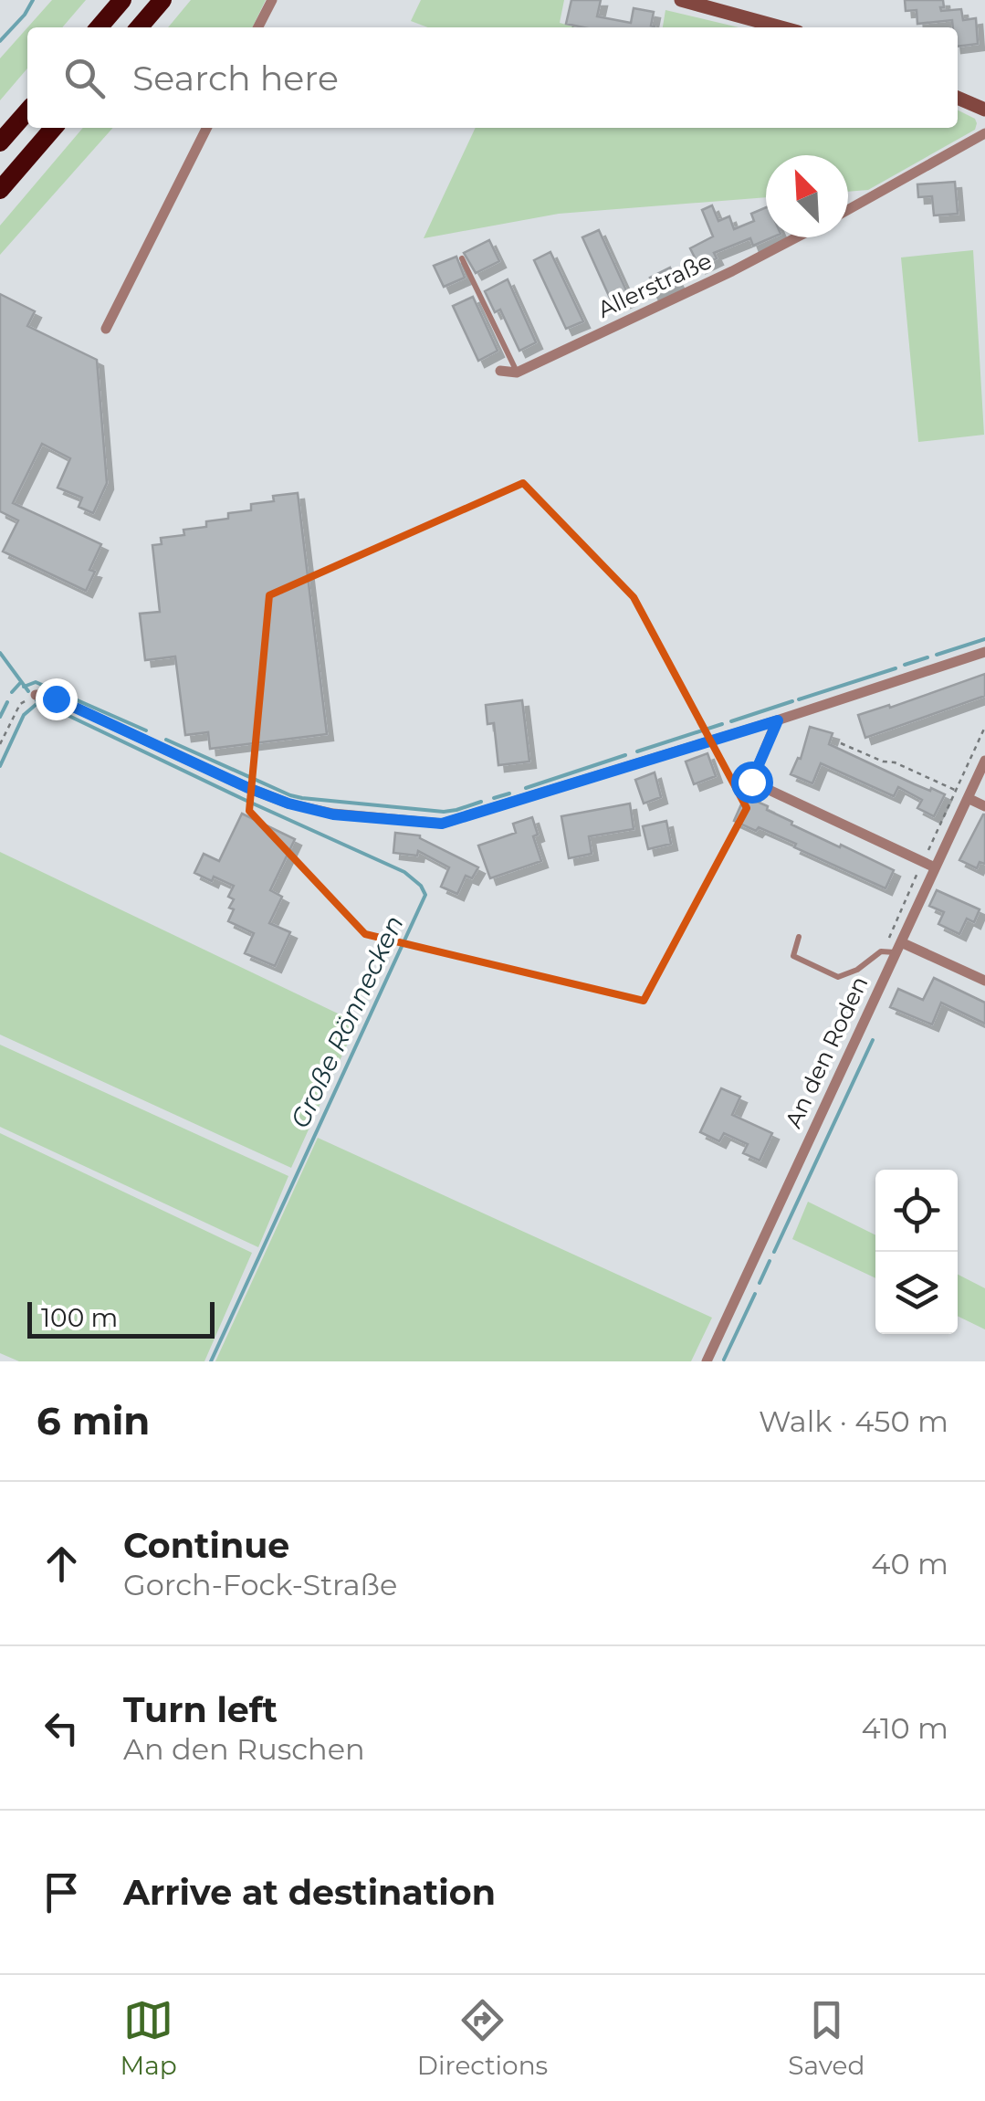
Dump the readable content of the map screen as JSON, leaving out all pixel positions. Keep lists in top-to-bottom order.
{
  "streets": {
    "street": ["Allerstraße", "An den Roden"]
  },
  "water": ["Große Rönnecken"],
  "scale_bar": "100 m",
  "north": "top left",
  "page": {
    "search": "Search here",
    "scale": "100 m",
    "heading": ["6 min", "Walk · 450 m"],
    "list": [
      ["Continue", "Gorch-Fock-Straße", "40 m"],
      ["Turn left", "An den Ruschen", "410 m"],
      "Arrive at destination"
    ],
    "nav": ["Map", "Directions", "Saved"]
  }
}
